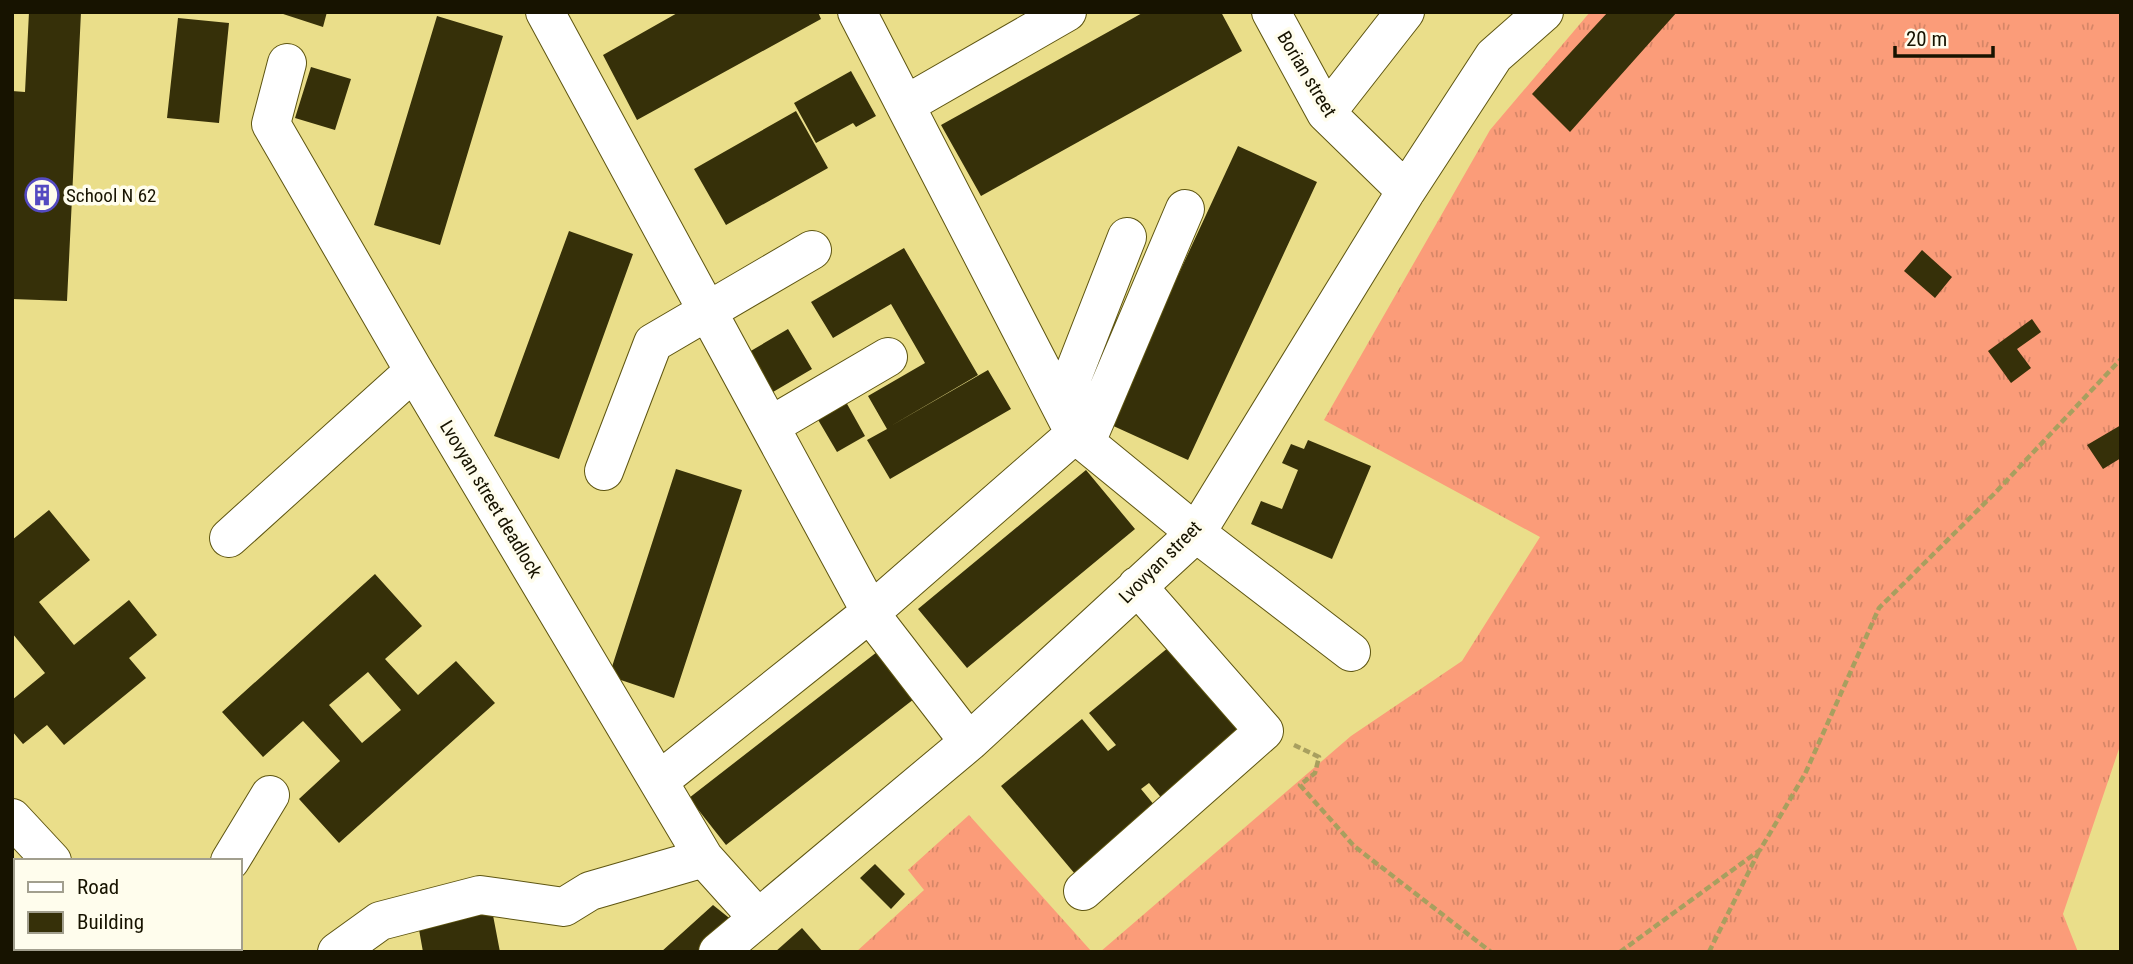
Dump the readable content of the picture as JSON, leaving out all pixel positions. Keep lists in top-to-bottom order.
{
  "streets": {
    "street": ["Borian street", "Lvovyan street deadlock", "Lvovyan street"]
  },
  "crossings": [
    ["Borian street", "Lvovyan street"],
    ["Lvovyan street deadlock", "Lvovyan street"]
  ],
  "places": {
    "building": ["School N 62"]
  },
  "legend": ["Road", "Building"],
  "scale_bar": "20 m"
}
